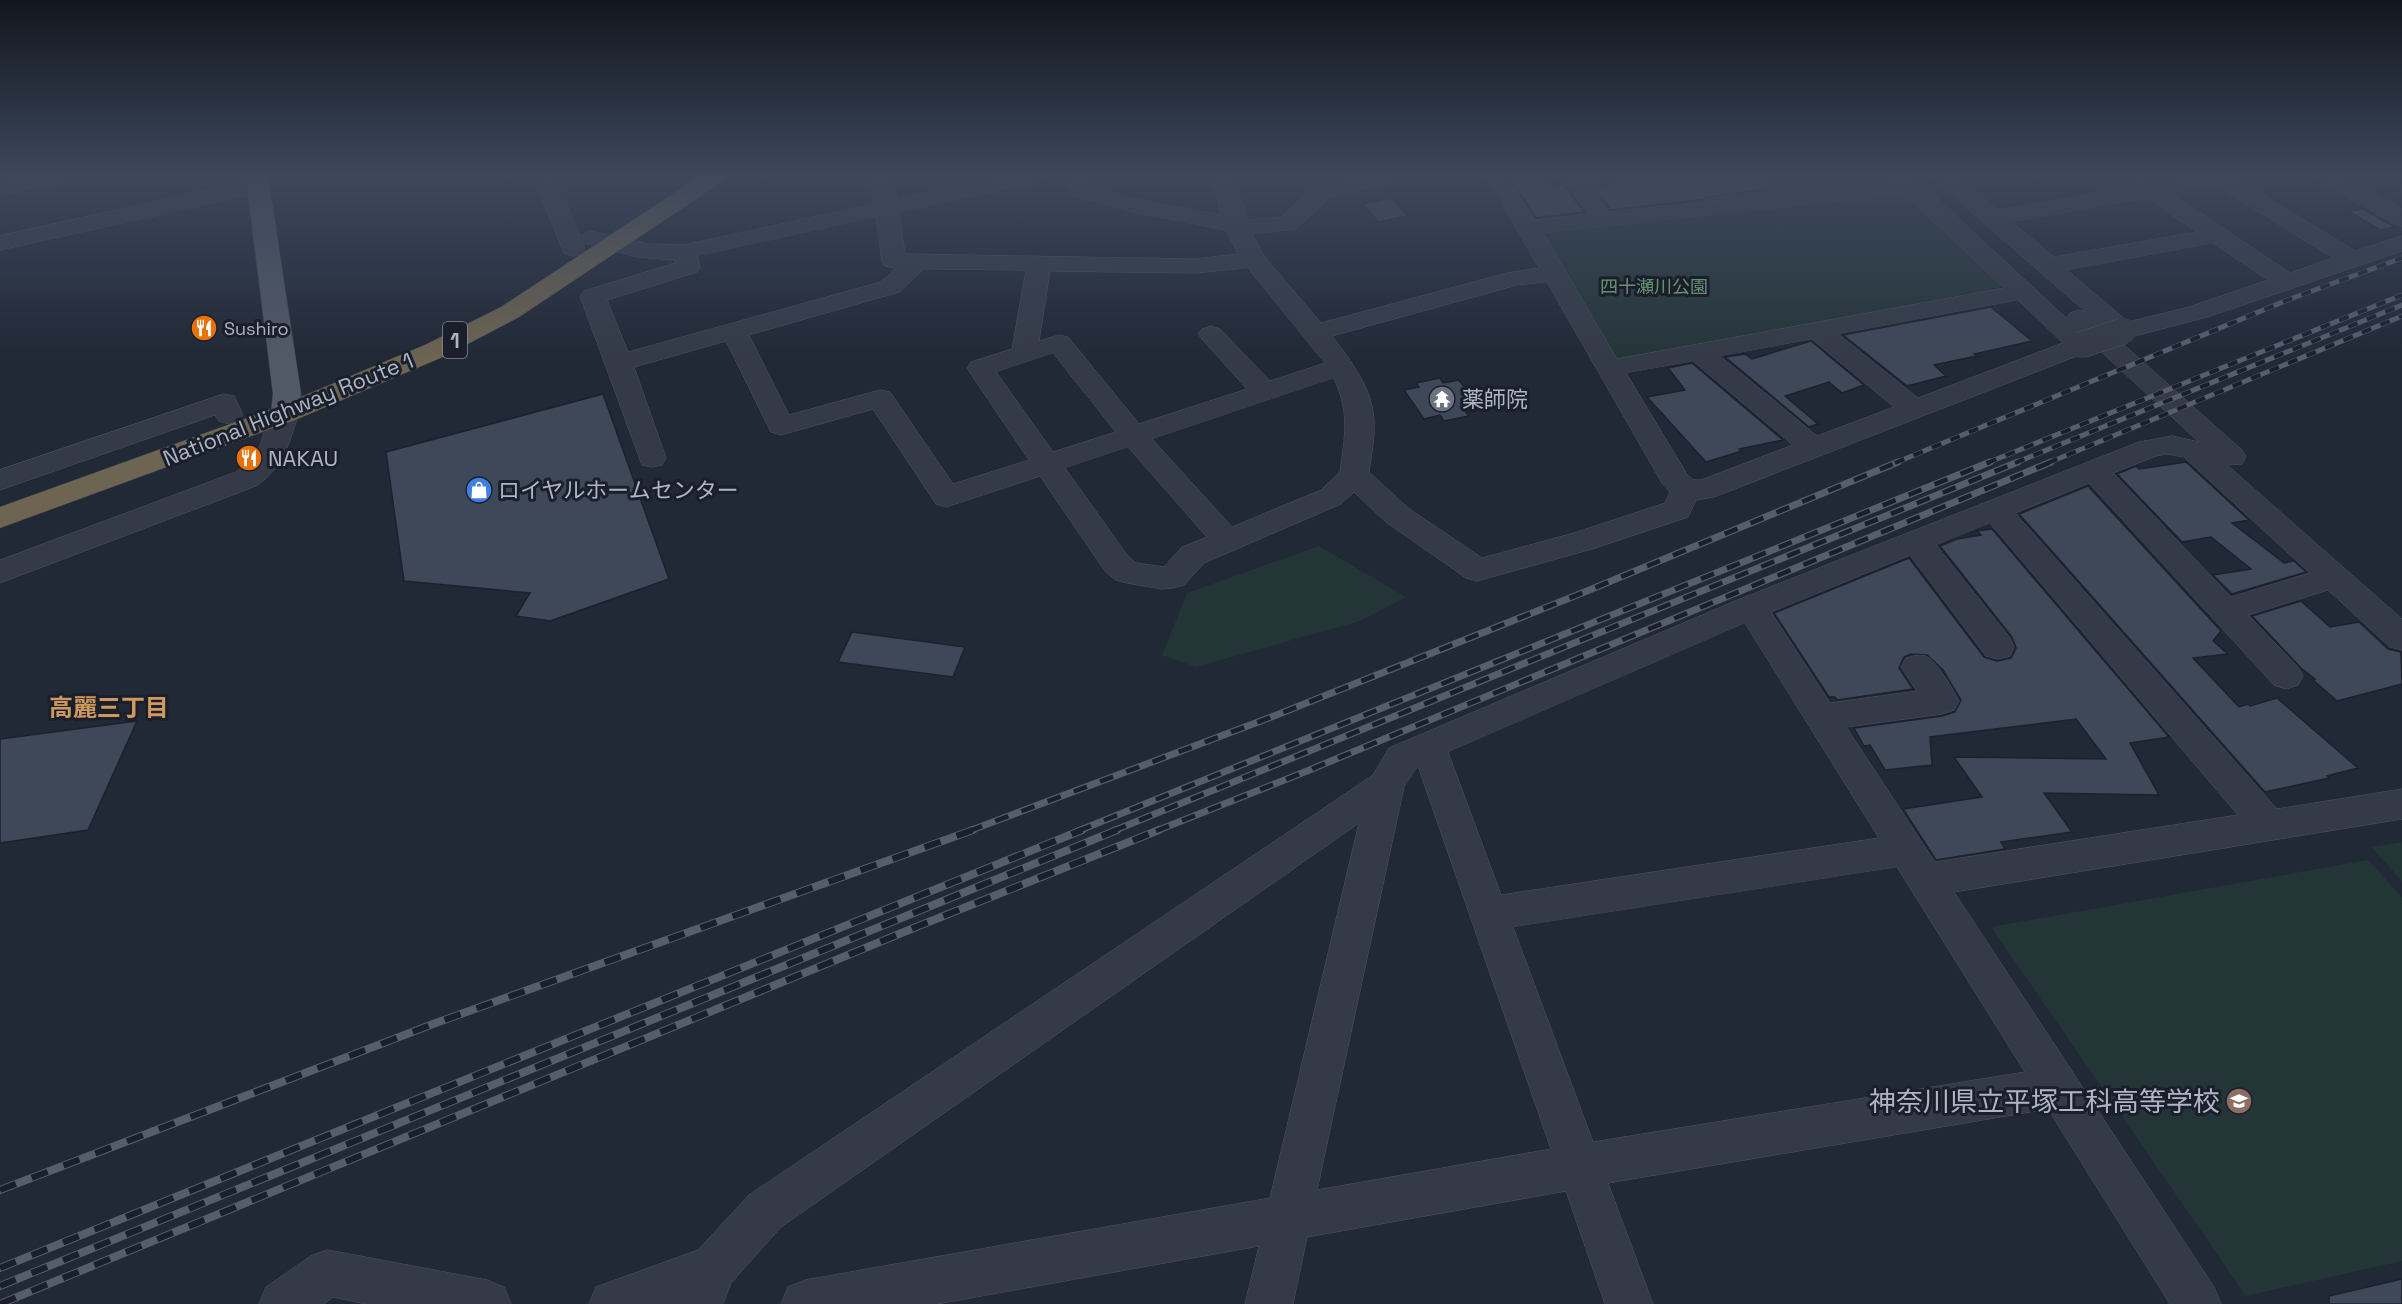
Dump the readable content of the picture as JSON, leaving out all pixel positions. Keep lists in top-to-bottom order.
{
  "streets": {
    "highway": ["1", "National Highway Route 1"]
  },
  "districts": ["高麗三丁目"],
  "parks": ["四十瀬川公園"],
  "places": {
    "restaurant": ["Sushiro", "NAKAU"],
    "temple": ["薬師院"],
    "shop": ["ロイヤルホームセンター"],
    "school or university": ["神奈川県立平塚工科高等学校"]
  }
}
